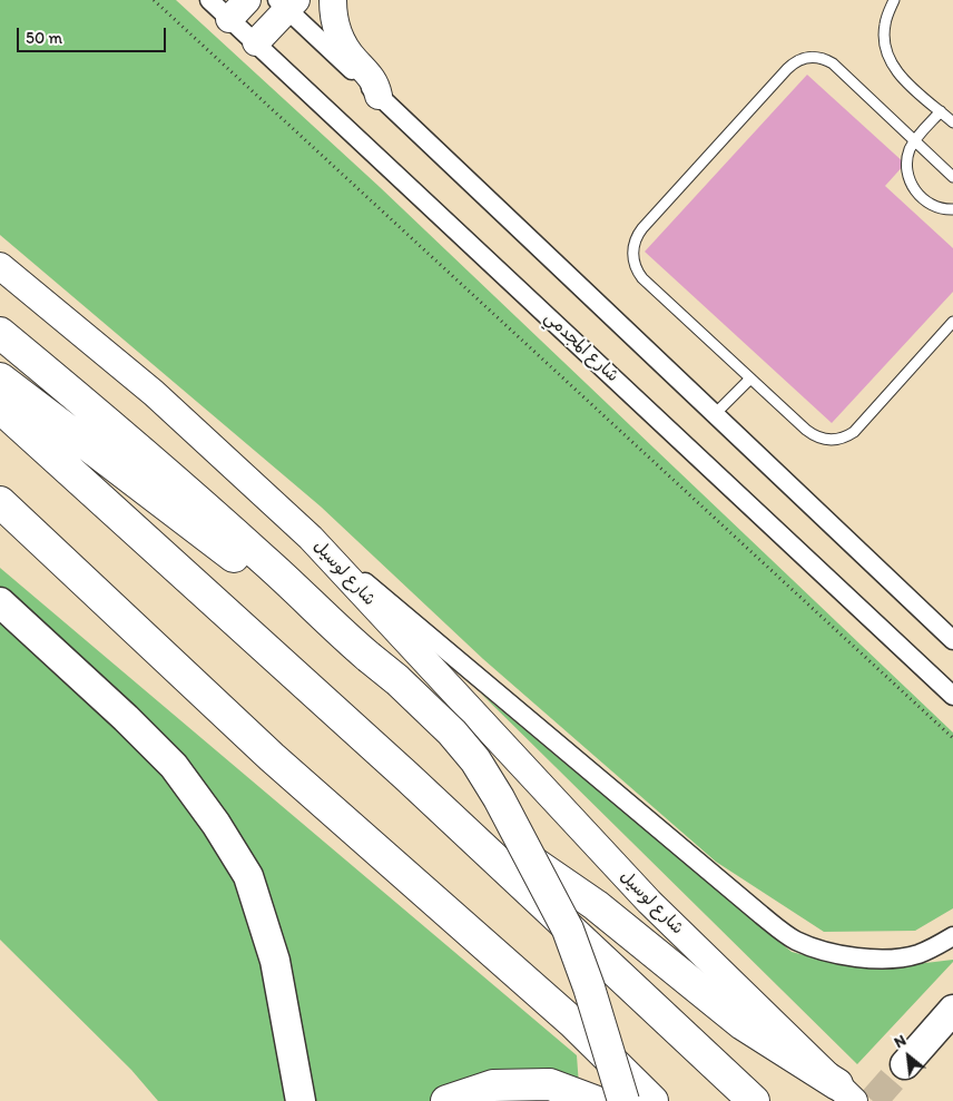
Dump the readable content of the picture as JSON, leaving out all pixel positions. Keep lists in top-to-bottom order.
{
  "streets": {
    "street": ["شارع المجدمي", "شارع لوسيل"]
  },
  "scale_bar": "50 m",
  "north": "top left"
}
